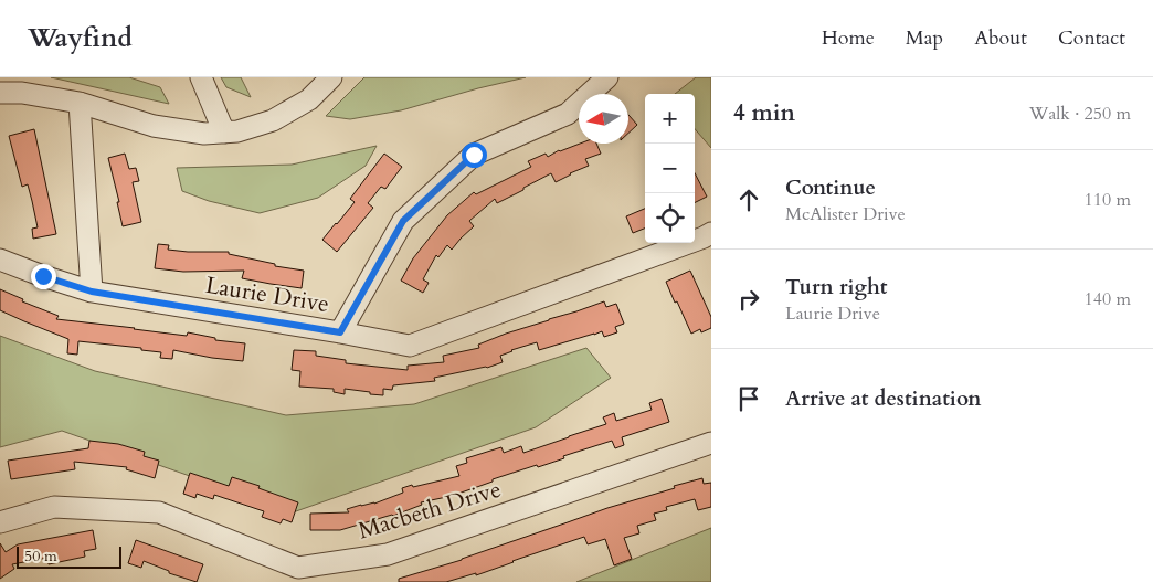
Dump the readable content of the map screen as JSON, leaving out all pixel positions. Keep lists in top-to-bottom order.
{
  "streets": {
    "street": ["Laurie Drive", "Macbeth Drive"]
  },
  "scale_bar": "50 m",
  "north": "left",
  "page": {
    "header": "Wayfind",
    "nav": [
      "Home",
      "Map",
      "About",
      "Contact"
    ],
    "heading": ["4 min", "Walk · 250 m"],
    "map_buttons": ["+", "−"],
    "list": [
      ["Continue", "McAlister Drive", "110 m"],
      ["Turn right", "Laurie Drive", "140 m"],
      "Arrive at destination"
    ],
    "scale": "50 m"
  }
}
